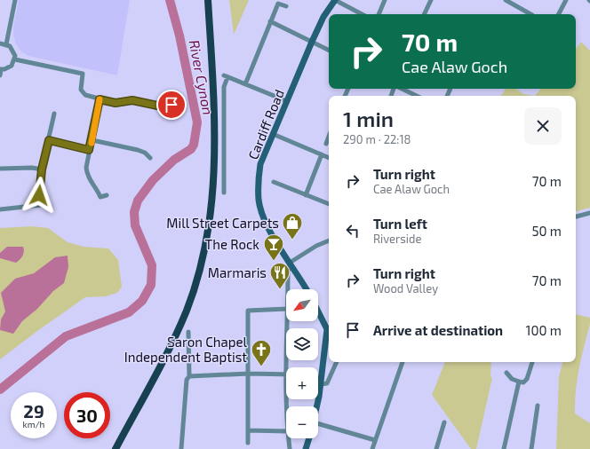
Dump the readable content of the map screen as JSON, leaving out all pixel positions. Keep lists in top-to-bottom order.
{
  "streets": {
    "main road": ["Cardiff Road"]
  },
  "water": ["River Cynon"],
  "places": {
    "shop": ["Mill Street Carpets"],
    "bar": ["The Rock"],
    "restaurant": ["Marmaris"],
    "church": ["Saron Chapel Independent Baptist"]
  },
  "north": "bottom left",
  "page": {
    "turn": ["70 m", "Cae Alaw Goch"],
    "heading": ["1 min", "290 m · 22:18"],
    "list": [
      {
        "name": "Turn right",
        "note": "Cae Alaw Goch",
        "value": "70 m"
      },
      {
        "name": "Turn left",
        "note": "Riverside",
        "value": "50 m"
      },
      {
        "name": "Turn right",
        "note": "Wood Valley",
        "value": "70 m"
      },
      {
        "name": "Arrive at destination",
        "value": "100 m"
      }
    ],
    "map_buttons": ["+", "−"],
    "speed": "29 km/h",
    "limit": "30"
  }
}
